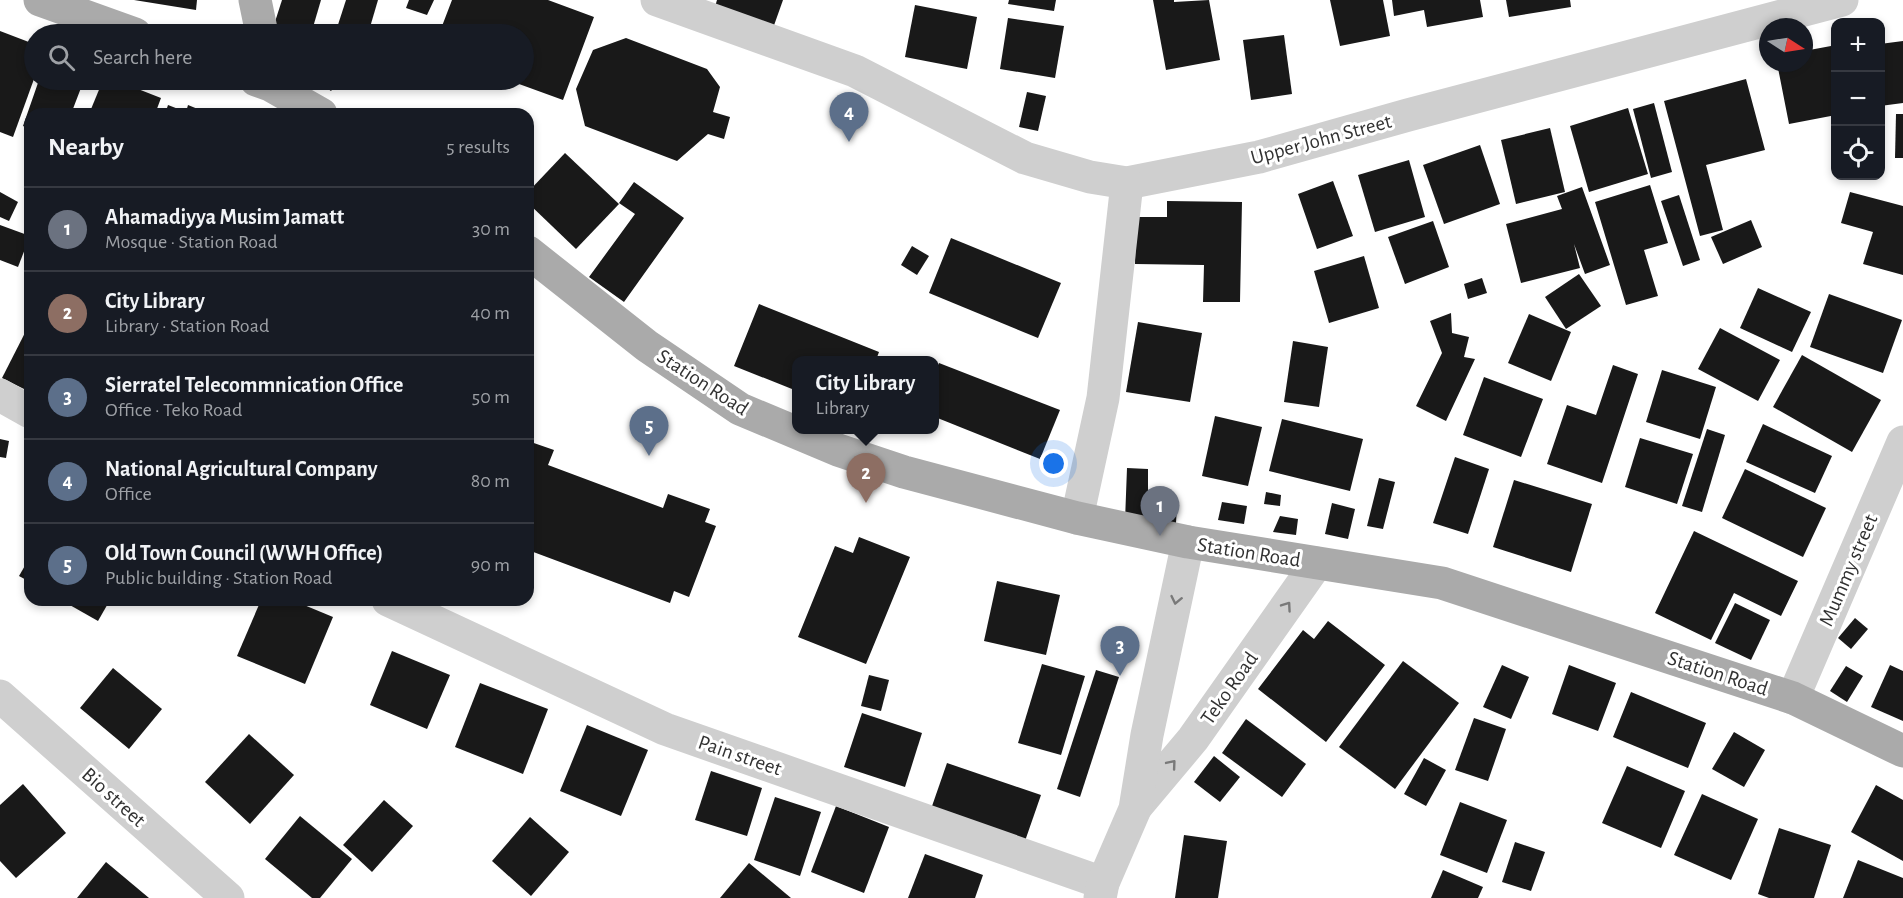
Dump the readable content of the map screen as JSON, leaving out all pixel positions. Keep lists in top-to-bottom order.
{
  "streets": {
    "main road": ["Station Road"],
    "street": [
      "Upper John Street",
      "Mummy street",
      "Teko Road",
      "Pain street",
      "Bio street"
    ]
  },
  "crossings": [
    ["Station Road", "Mummy street"],
    ["Station Road", "Teko Road"],
    ["Teko Road", "Pain street"]
  ],
  "north": "right",
  "page": {
    "map_buttons": ["+", "−"],
    "search": "Search here",
    "pins": [
      "4",
      "5",
      "2",
      "1",
      "3"
    ],
    "heading": ["Nearby", "5 results"],
    "list": [
      {
        "mark": "1",
        "name": "Ahamadiyya Musim Jamatt",
        "note": "Mosque · Station Road",
        "value": "30 m"
      },
      {
        "mark": "2",
        "name": "City Library",
        "note": "Library · Station Road",
        "value": "40 m"
      },
      {
        "mark": "3",
        "name": "Sierratel Telecommnication Office",
        "note": "Office · Teko Road",
        "value": "50 m"
      },
      {
        "mark": "4",
        "name": "National Agricultural Company",
        "note": "Office",
        "value": "80 m"
      },
      {
        "mark": "5",
        "name": "Old Town Council (WWH Office)",
        "note": "Public building · Station Road",
        "value": "90 m"
      }
    ],
    "popup": ["City Library", "Library"]
  }
}
